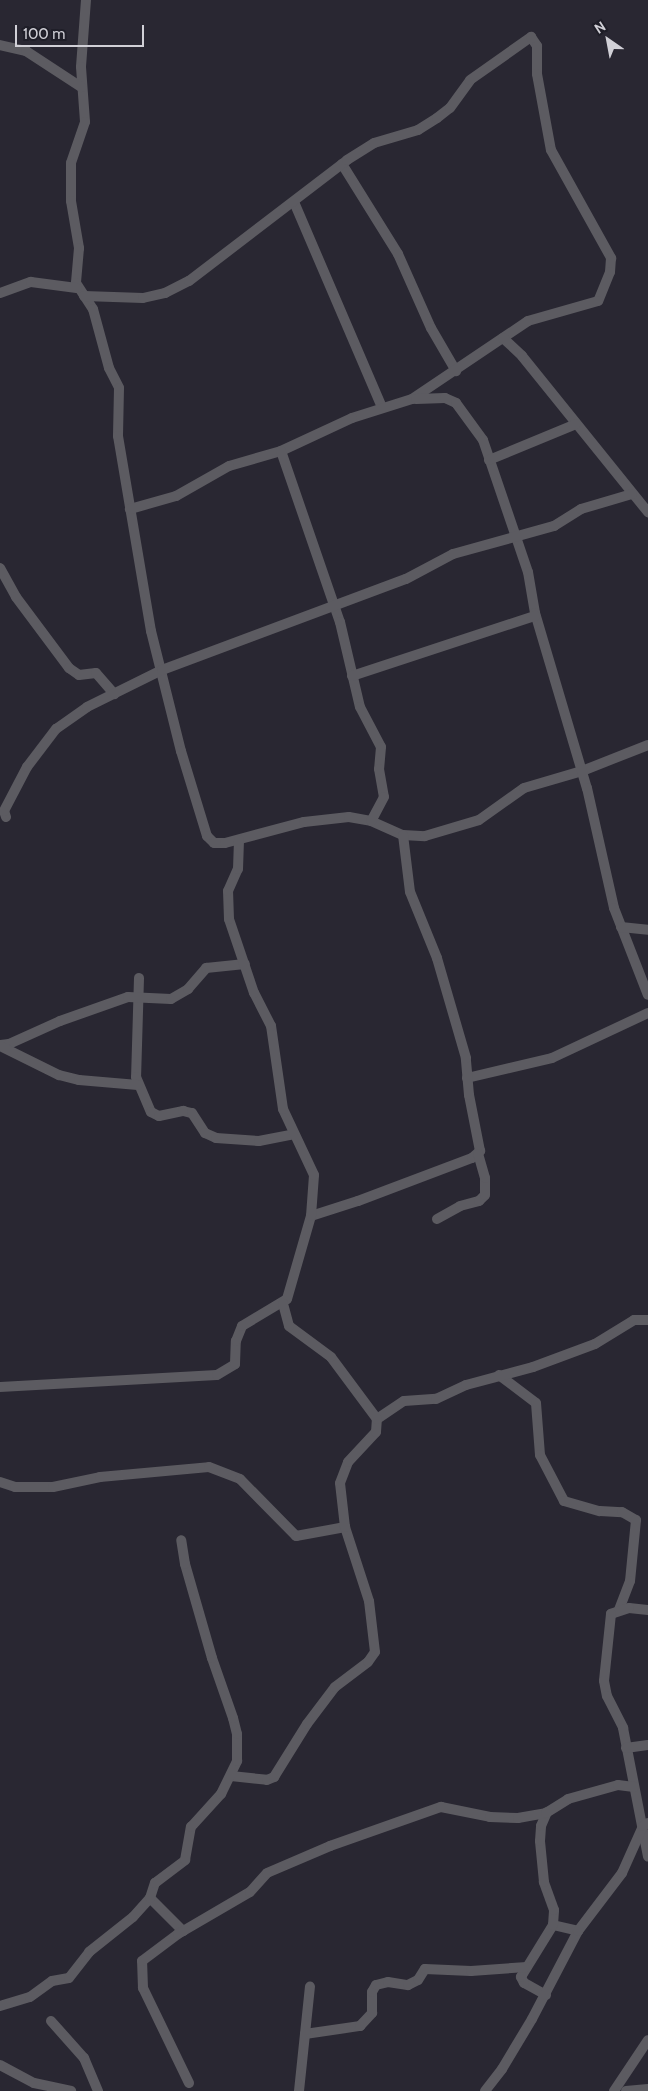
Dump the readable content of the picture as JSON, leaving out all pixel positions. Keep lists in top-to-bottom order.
{
  "scale_bar": "100 m",
  "north": "top left"
}
